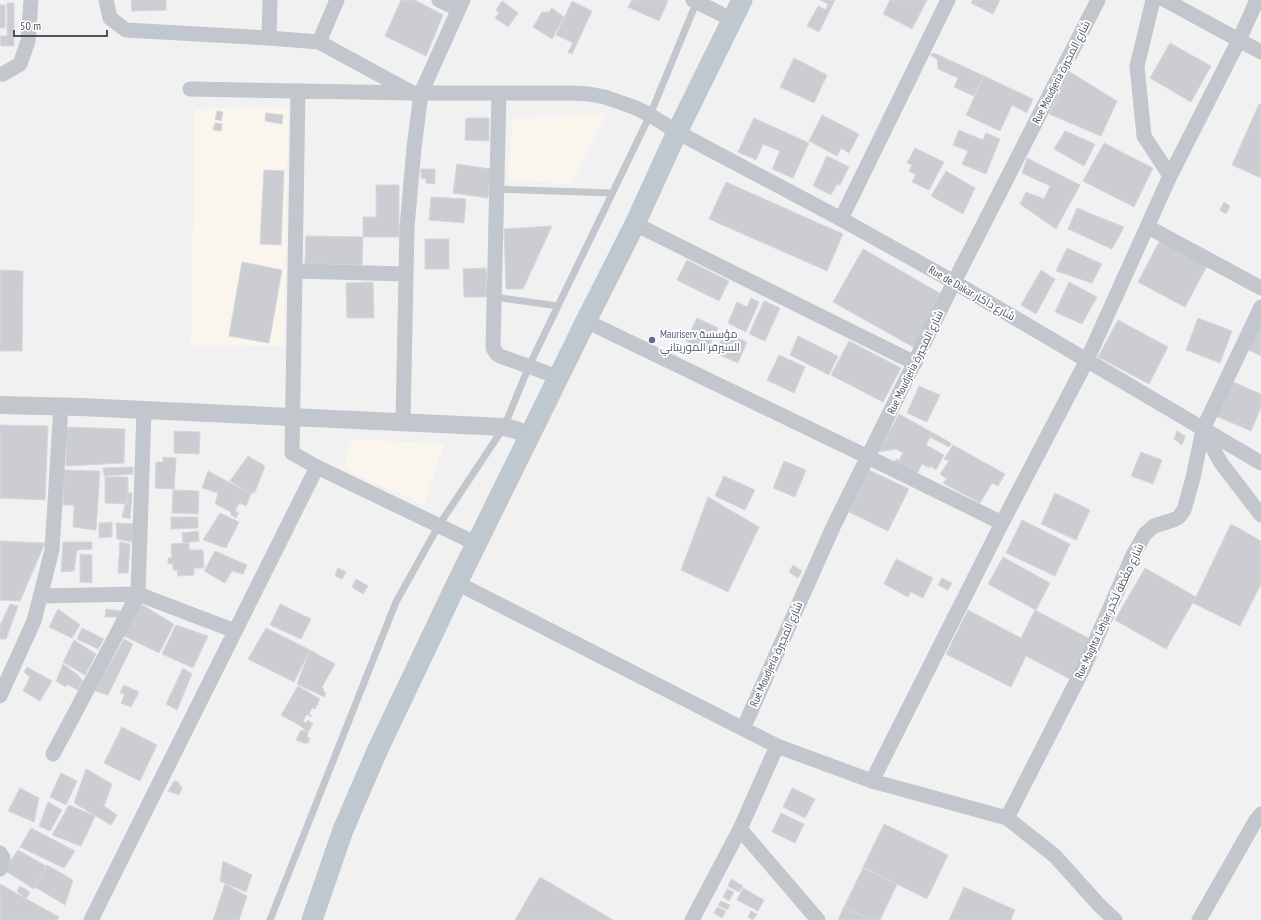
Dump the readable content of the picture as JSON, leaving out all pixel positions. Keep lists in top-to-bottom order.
{
  "streets": {
    "street": ["Rue Moudjeria شارع المجيرة", "Rue de Dakar شارع داكار", "Rue Maghta Lehjar شارع مِغْطَة لَحْجَر"]
  },
  "crossings": [
    ["Rue Moudjeria شارع المجيرة", "Rue de Dakar شارع داكار"],
    ["Rue de Dakar شارع داكار", "Rue Maghta Lehjar شارع مِغْطَة لَحْجَر"]
  ],
  "places": ["Mauriserv مؤسسة السيرفر الموريتاني"],
  "scale_bar": "50 m"
}
